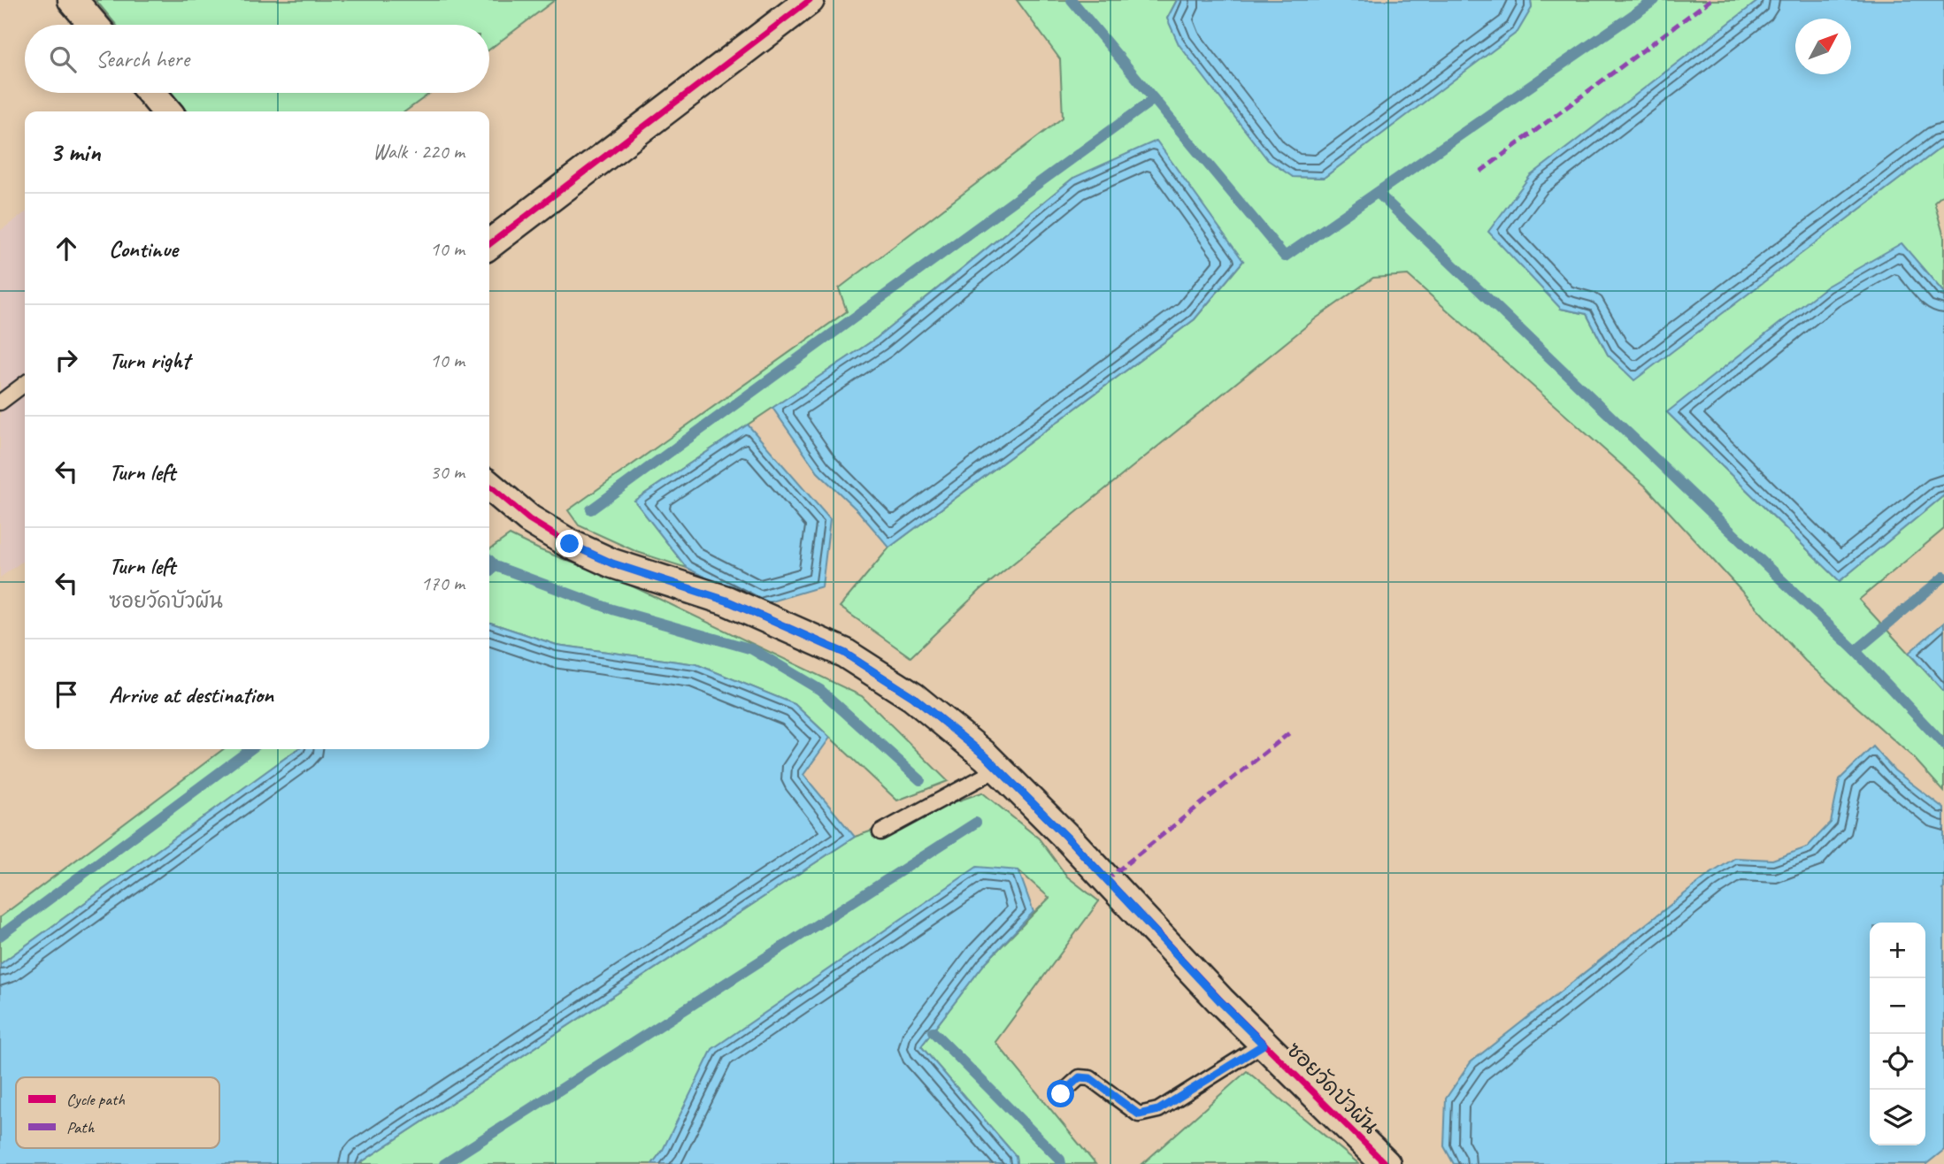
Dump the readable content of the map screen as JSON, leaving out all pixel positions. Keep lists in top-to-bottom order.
{
  "streets": {
    "street": ["ซอยวัดบัวผัน"]
  },
  "legend": ["Cycle path", "Path"],
  "north": "top right",
  "page": {
    "search": "Search here",
    "heading": ["3 min", "Walk · 220 m"],
    "list": [
      ["Continue", "10 m"],
      ["Turn right", "10 m"],
      ["Turn left", "30 m"],
      ["Turn left", "ซอยวัดบัวผัน", "170 m"],
      "Arrive at destination"
    ],
    "map_buttons": ["+", "−"]
  }
}
